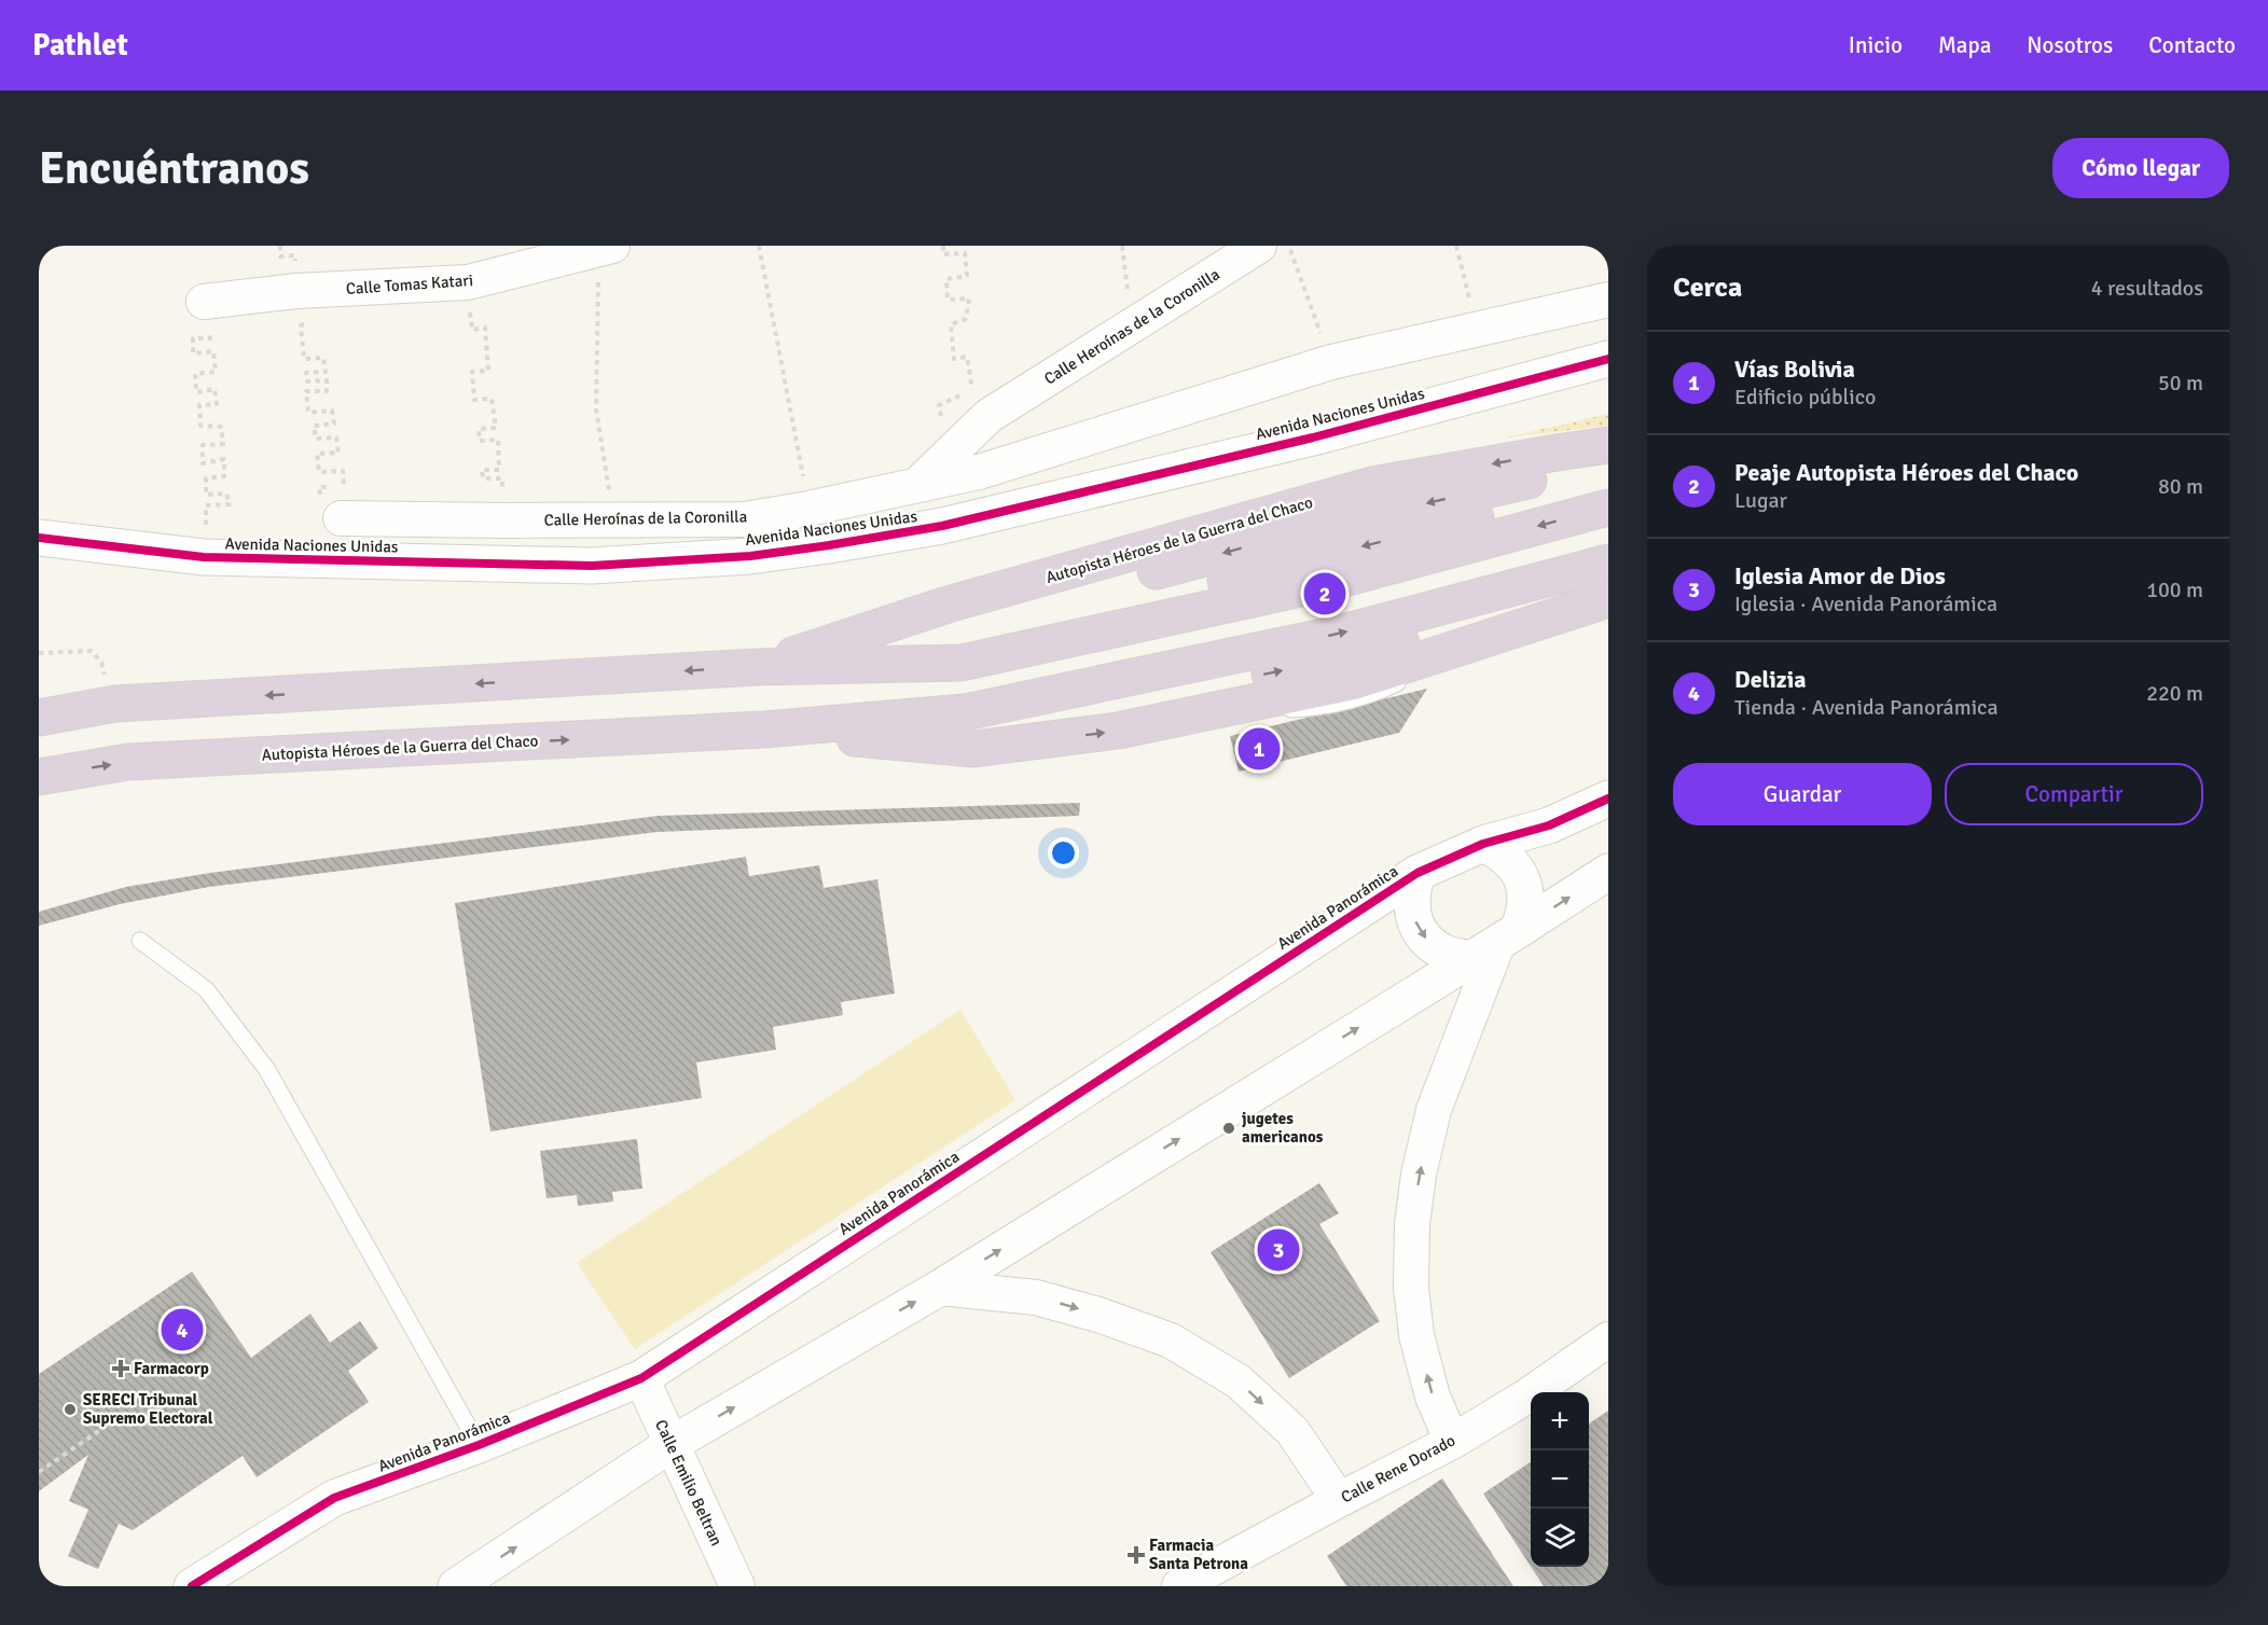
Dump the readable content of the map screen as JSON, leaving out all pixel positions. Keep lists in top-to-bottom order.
{
  "streets": {
    "highway": ["Autopista Héroes de la Guerra del Chaco"],
    "street": [
      "Calle Tomas Katari",
      "Calle Heroínas de la Coronilla",
      "Avenida Naciones Unidas",
      "Avenida Panorámica",
      "Calle Rene Dorado",
      "Calle Emilio Beltran"
    ]
  },
  "crossings": [
    ["Avenida Panorámica", "Calle Emilio Beltran"]
  ],
  "places": {
    "other": ["jugetes americanos", "SERECI Tribunal Supremo Electoral"],
    "health": ["Farmacorp", "Farmacia Santa Petrona"]
  },
  "page": {
    "header": "Pathlet",
    "nav": [
      "Inicio",
      "Mapa",
      "Nosotros",
      "Contacto"
    ],
    "buttons": [
      "Cómo llegar",
      ["Guardar", "Compartir"]
    ],
    "title": "Encuéntranos",
    "heading": ["Cerca", "4 resultados"],
    "list": [
      {
        "mark": "1",
        "name": "Vías Bolivia",
        "note": "Edificio público",
        "value": "50 m"
      },
      {
        "mark": "2",
        "name": "Peaje Autopista Héroes del Chaco",
        "note": "Lugar",
        "value": "80 m"
      },
      {
        "mark": "3",
        "name": "Iglesia Amor de Dios",
        "note": "Iglesia · Avenida Panorámica",
        "value": "100 m"
      },
      {
        "mark": "4",
        "name": "Delizia",
        "note": "Tienda · Avenida Panorámica",
        "value": "220 m"
      }
    ],
    "pins": [
      "2",
      "1",
      "3",
      "4"
    ],
    "map_buttons": ["+", "−"]
  }
}
